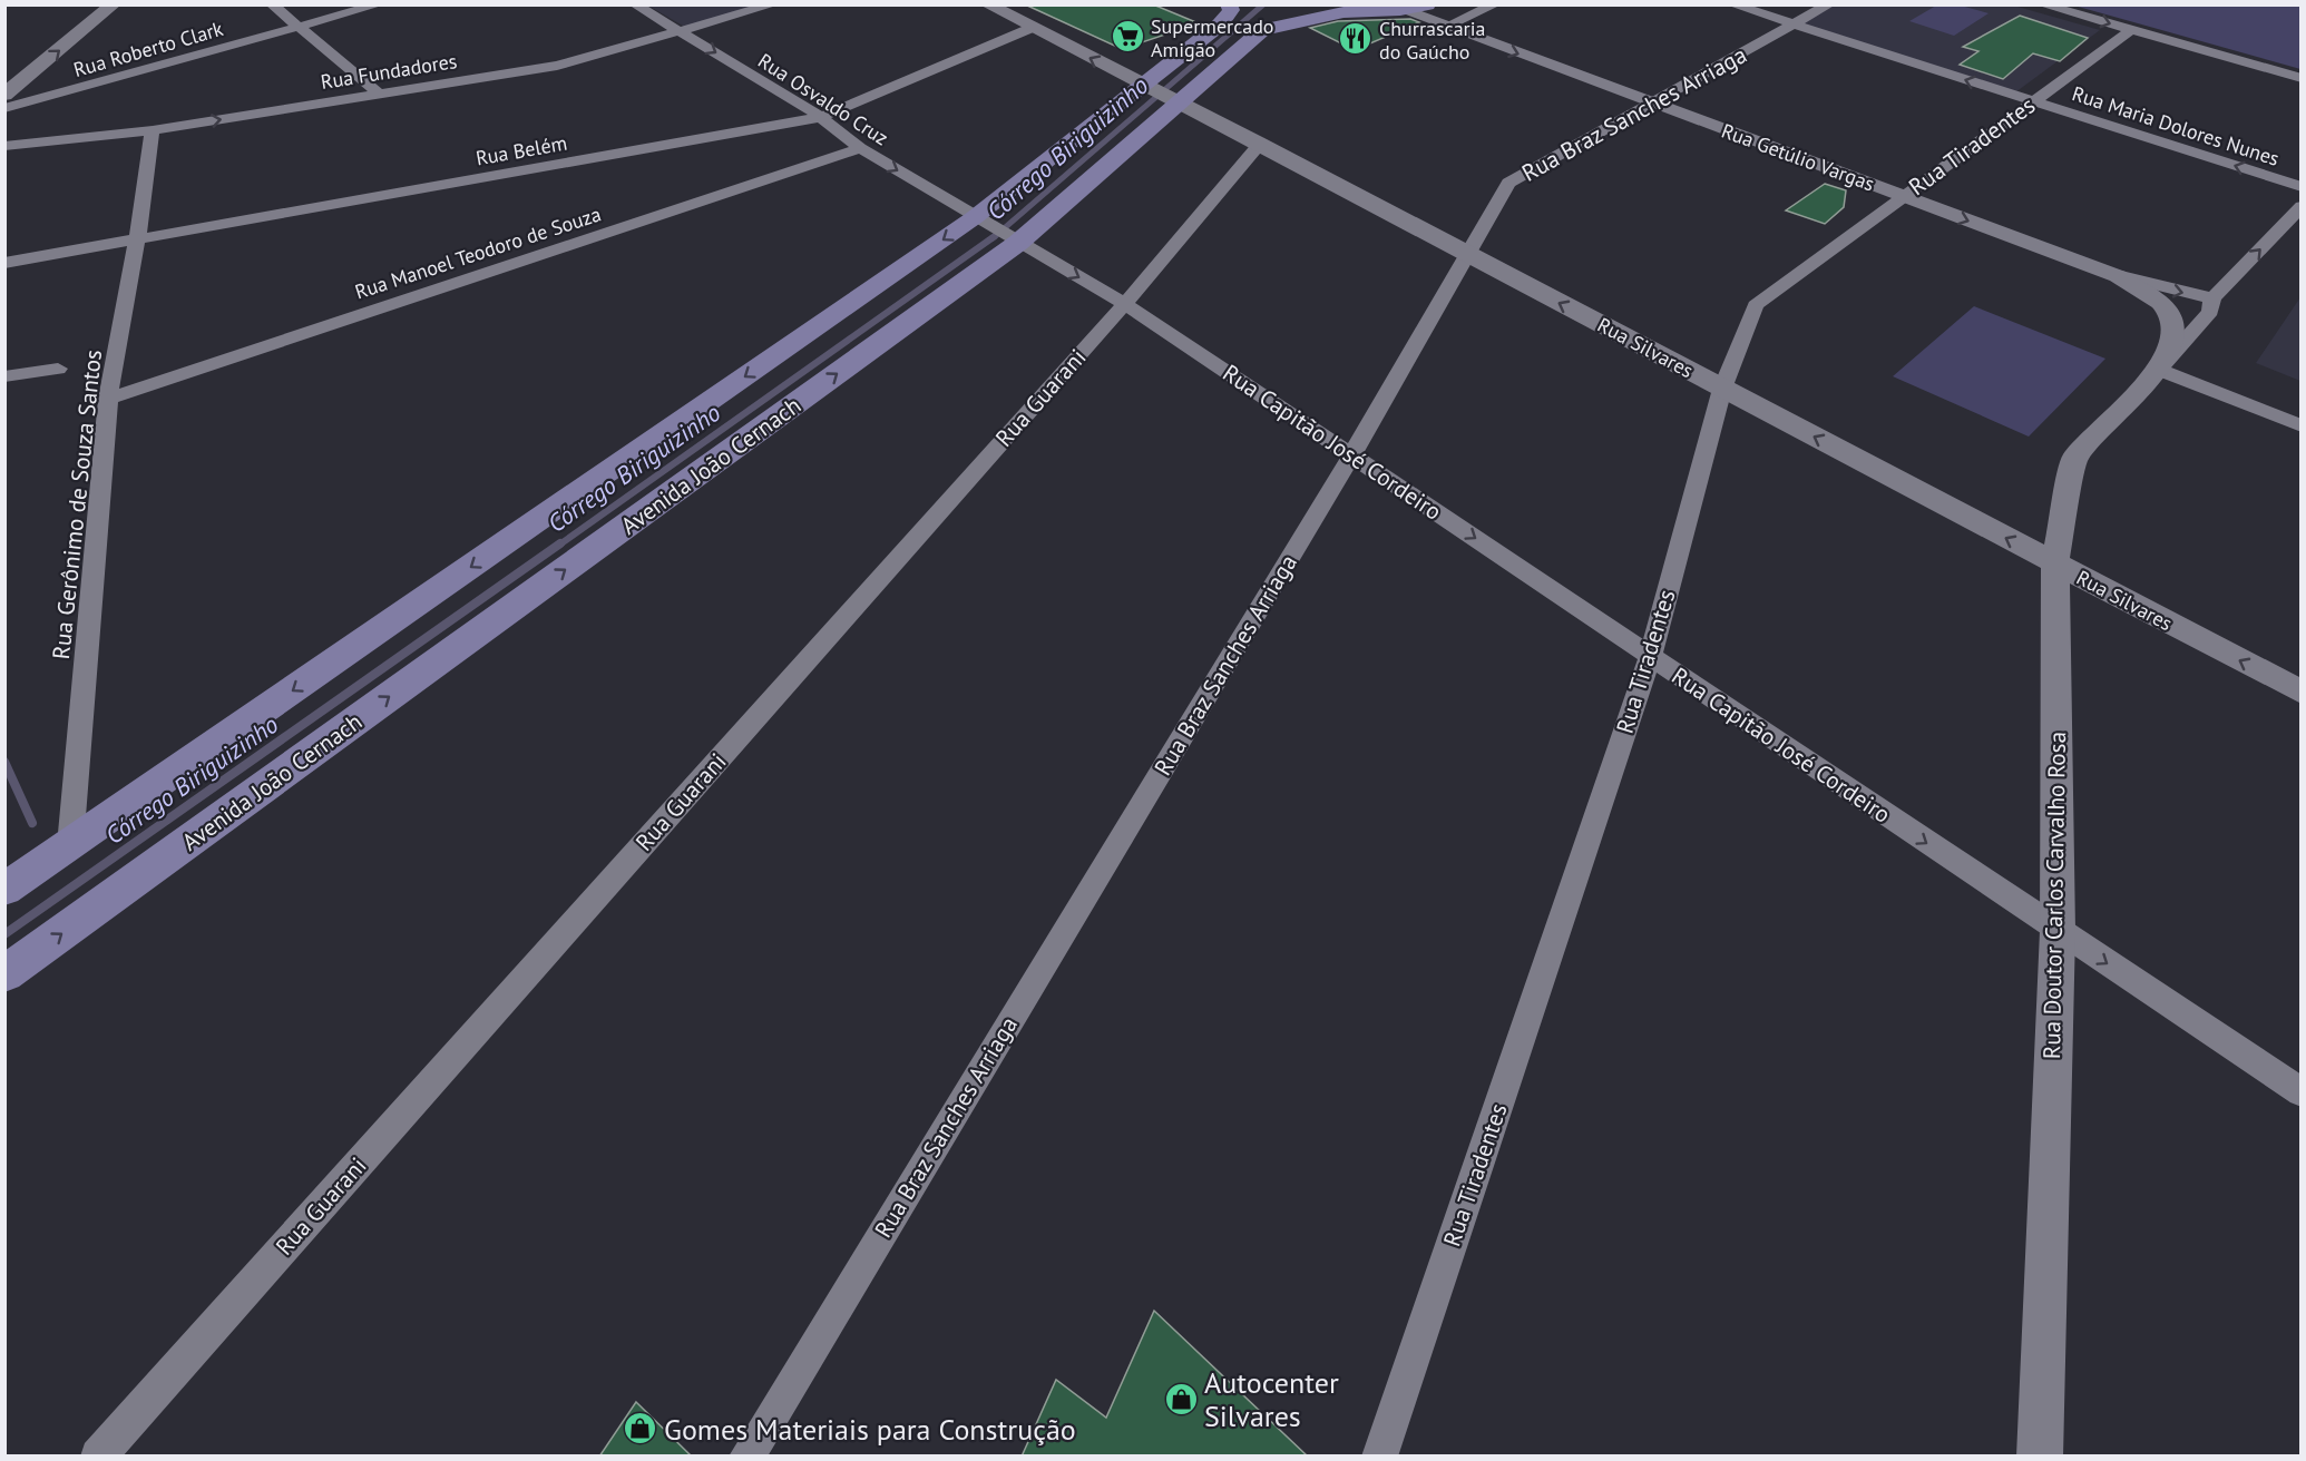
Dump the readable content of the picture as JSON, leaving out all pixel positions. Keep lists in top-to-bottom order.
{
  "streets": {
    "main road": ["Avenida João Cernach"],
    "street": [
      "Rua Roberto Clark",
      "Rua Fundadores",
      "Rua Osvaldo Cruz",
      "Rua Braz Sanches Arriaga",
      "Rua Maria Dolores Nunes",
      "Rua Tiradentes",
      "Rua Belém",
      "Rua Getúlio Vargas",
      "Rua Manoel Teodoro de Souza",
      "Rua Silvares",
      "Rua Guarani",
      "Rua Capitão José Cordeiro",
      "Rua Gerônimo de Souza Santos",
      "Rua Doutor Carlos Carvalho Rosa"
    ]
  },
  "crossings": [
    ["Rua Fundadores", "Rua Osvaldo Cruz"],
    ["Rua Fundadores", "Rua Gerônimo de Souza Santos"],
    ["Rua Osvaldo Cruz", "Rua Belém"],
    ["Rua Osvaldo Cruz", "Rua Manoel Teodoro de Souza"],
    ["Rua Osvaldo Cruz", "Rua Capitão José Cordeiro"],
    ["Rua Osvaldo Cruz", "Avenida João Cernach"],
    ["Rua Braz Sanches Arriaga", "Rua Maria Dolores Nunes"],
    ["Rua Braz Sanches Arriaga", "Rua Getúlio Vargas"],
    ["Rua Braz Sanches Arriaga", "Rua Silvares"],
    ["Rua Braz Sanches Arriaga", "Rua Capitão José Cordeiro"],
    ["Rua Maria Dolores Nunes", "Rua Tiradentes"],
    ["Rua Tiradentes", "Rua Getúlio Vargas"],
    ["Rua Tiradentes", "Rua Silvares"],
    ["Rua Tiradentes", "Rua Capitão José Cordeiro"],
    ["Rua Belém", "Rua Silvares"],
    ["Rua Belém", "Rua Gerônimo de Souza Santos"],
    ["Rua Getúlio Vargas", "Avenida João Cernach"],
    ["Rua Manoel Teodoro de Souza", "Rua Gerônimo de Souza Santos"],
    ["Rua Silvares", "Rua Guarani"],
    ["Rua Silvares", "Avenida João Cernach"],
    ["Rua Silvares", "Rua Doutor Carlos Carvalho Rosa"],
    ["Rua Guarani", "Rua Capitão José Cordeiro"],
    ["Rua Capitão José Cordeiro", "Avenida João Cernach"],
    ["Rua Capitão José Cordeiro", "Rua Doutor Carlos Carvalho Rosa"],
    ["Avenida João Cernach", "Rua Gerônimo de Souza Santos"]
  ],
  "one_way": ["Rua Osvaldo Cruz", "Rua Silvares", "Rua Capitão José Cordeiro"],
  "water": ["Córrego Biriguizinho"],
  "places": {
    "supermarket": ["Supermercado Amigão"],
    "restaurant": ["Churrascaria do Gaúcho"],
    "shop": ["Autocenter Silvares", "Gomes Materiais para Construção"]
  }
}
